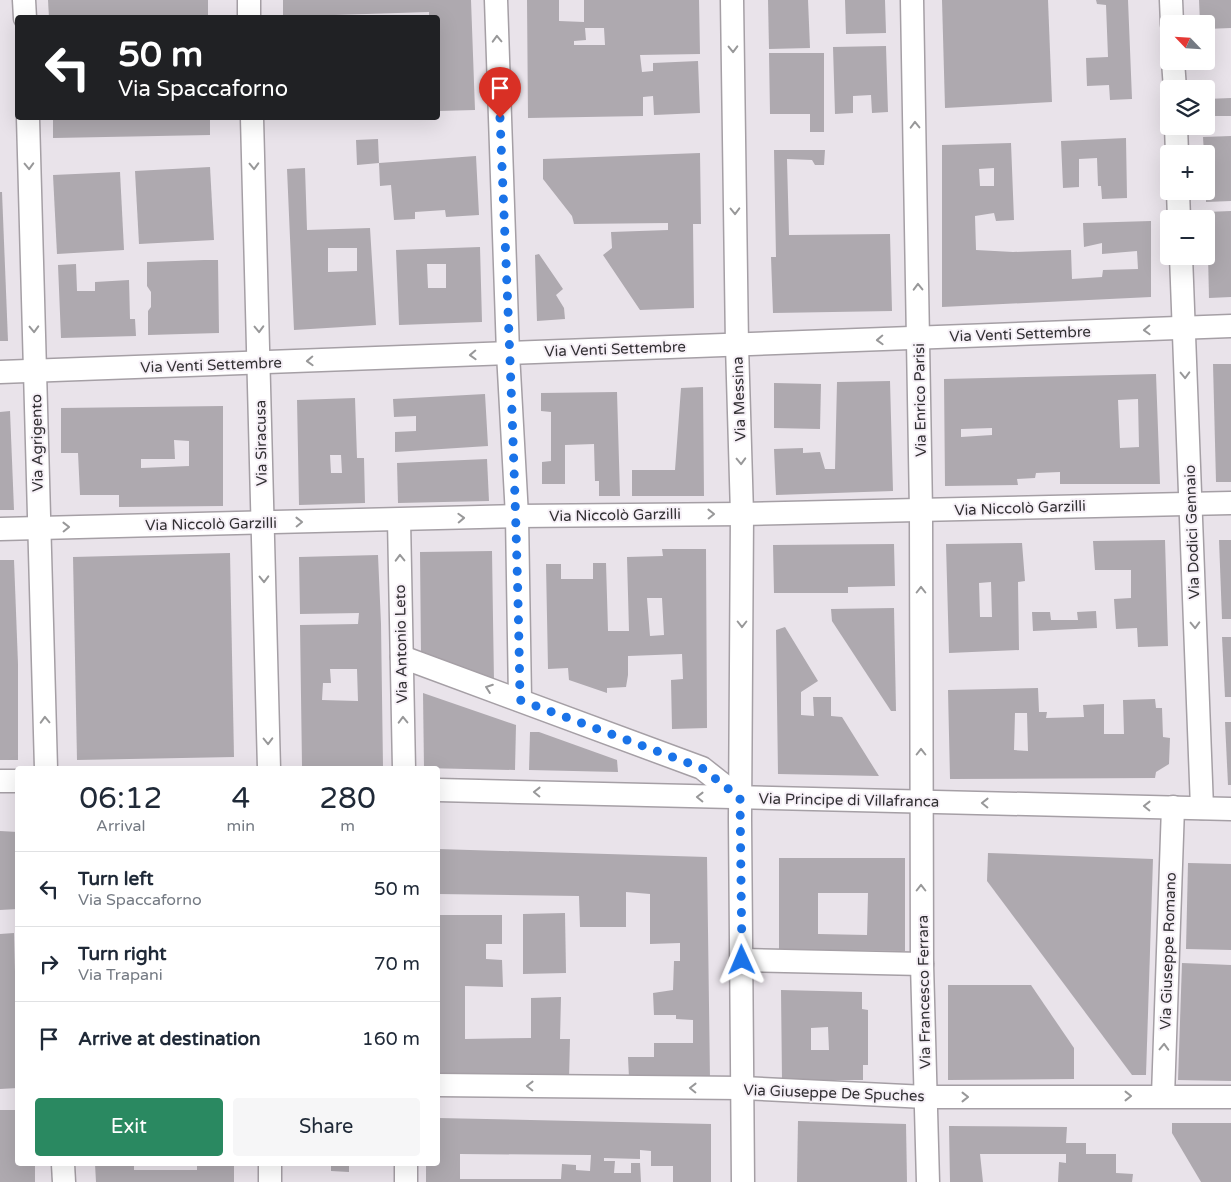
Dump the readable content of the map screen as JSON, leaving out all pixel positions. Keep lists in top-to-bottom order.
{
  "streets": {
    "street": [
      "Via Venti Settembre",
      "Via Messina",
      "Via Enrico Parisi",
      "Via Agrigento",
      "Via Siracusa",
      "Via Niccolò Garzilli",
      "Via Dodici Gennaio",
      "Via Antonio Leto",
      "Via Principe di Villafranca",
      "Via Giuseppe Romano",
      "Via Francesco Ferrara",
      "Via Giuseppe De Spuches"
    ]
  },
  "crossings": [
    ["Via Venti Settembre", "Via Messina"],
    ["Via Venti Settembre", "Via Enrico Parisi"],
    ["Via Venti Settembre", "Via Agrigento"],
    ["Via Venti Settembre", "Via Siracusa"],
    ["Via Venti Settembre", "Via Dodici Gennaio"],
    ["Via Messina", "Via Niccolò Garzilli"],
    ["Via Messina", "Via Principe di Villafranca"],
    ["Via Messina", "Via Giuseppe De Spuches"],
    ["Via Enrico Parisi", "Via Niccolò Garzilli"],
    ["Via Enrico Parisi", "Via Principe di Villafranca"],
    ["Via Enrico Parisi", "Via Francesco Ferrara"],
    ["Via Agrigento", "Via Niccolò Garzilli"],
    ["Via Siracusa", "Via Niccolò Garzilli"],
    ["Via Niccolò Garzilli", "Via Dodici Gennaio"],
    ["Via Niccolò Garzilli", "Via Antonio Leto"],
    ["Via Dodici Gennaio", "Via Principe di Villafranca"],
    ["Via Principe di Villafranca", "Via Giuseppe Romano"],
    ["Via Principe di Villafranca", "Via Francesco Ferrara"],
    ["Via Giuseppe Romano", "Via Giuseppe De Spuches"],
    ["Via Francesco Ferrara", "Via Giuseppe De Spuches"]
  ],
  "one_way": [
    "Via Venti Settembre",
    "Via Messina",
    "Via Enrico Parisi",
    "Via Siracusa",
    "Via Niccolò Garzilli",
    "Via Dodici Gennaio",
    "Via Giuseppe Romano",
    "Via Francesco Ferrara"
  ],
  "north": "top left",
  "page": {
    "map_buttons": ["+", "−"],
    "turn": ["50 m", "Via Spaccaforno"],
    "eta": [
      "06:12",
      "Arrival",
      "4",
      "min",
      "280",
      "m"
    ],
    "list": [
      {
        "name": "Turn left",
        "note": "Via Spaccaforno",
        "value": "50 m"
      },
      {
        "name": "Turn right",
        "note": "Via Trapani",
        "value": "70 m"
      },
      {
        "name": "Arrive at destination",
        "value": "160 m"
      }
    ],
    "buttons": ["Exit", "Share"]
  }
}
